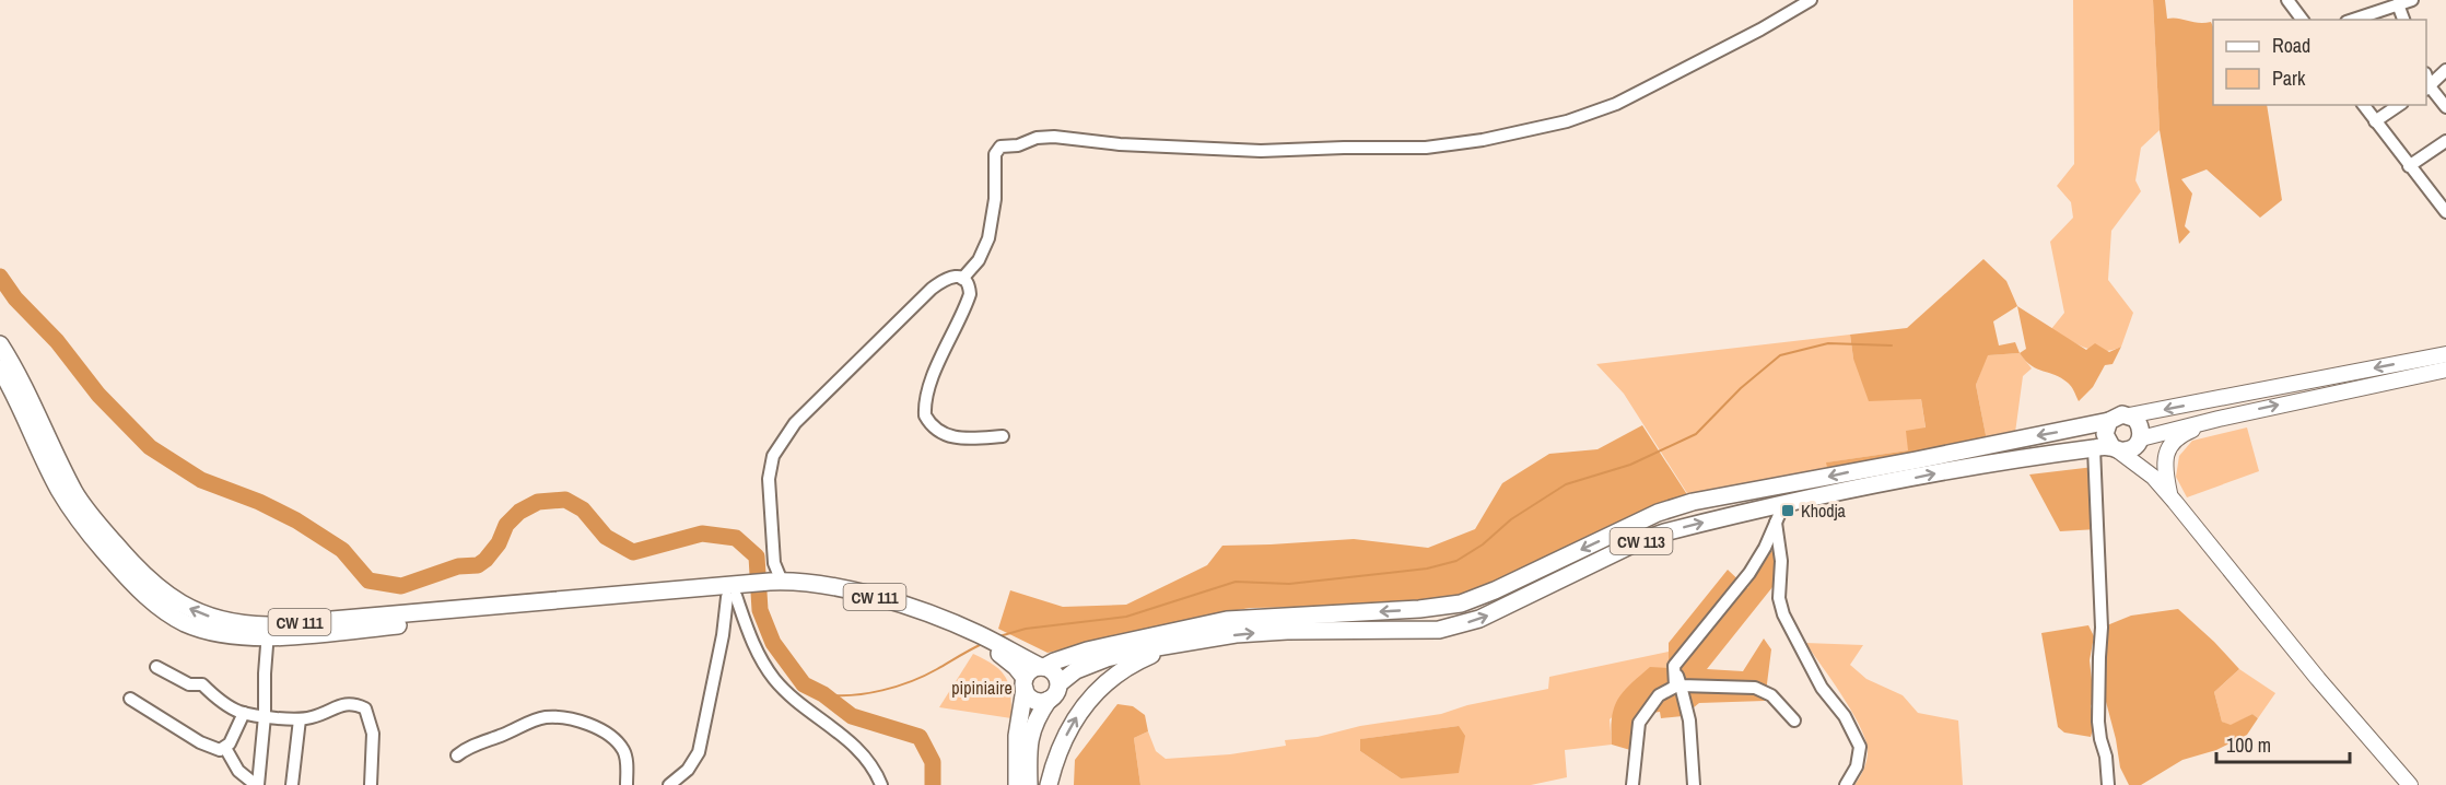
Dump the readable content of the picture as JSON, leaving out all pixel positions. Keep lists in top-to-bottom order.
{
  "streets": {
    "highway": ["CW 113", "CW 111"]
  },
  "parks": ["pipiniaire"],
  "places": {
    "transit": ["Khodja"]
  },
  "legend": ["Road", "Park"],
  "scale_bar": "100 m"
}
